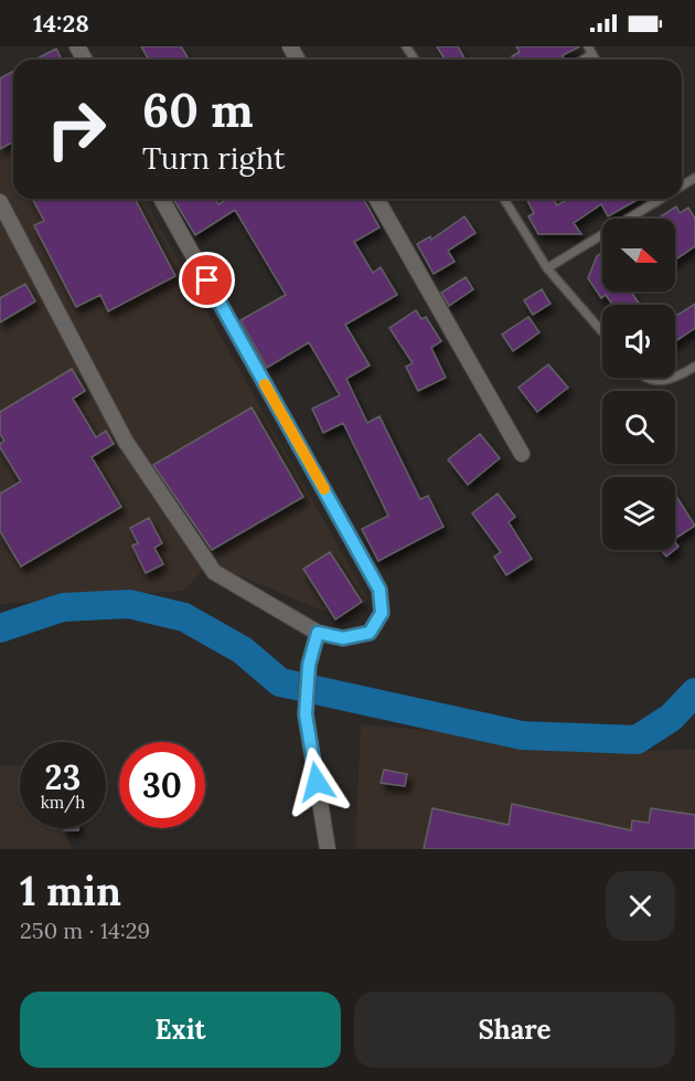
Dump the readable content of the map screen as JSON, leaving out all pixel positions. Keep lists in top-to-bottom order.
{
  "north": "right",
  "page": {
    "status": "14:28",
    "turn": ["60 m", "Turn right"],
    "speed": "23 km/h",
    "limit": "30",
    "heading": ["1 min", "250 m · 14:29"],
    "buttons": ["Exit", "Share"]
  }
}
